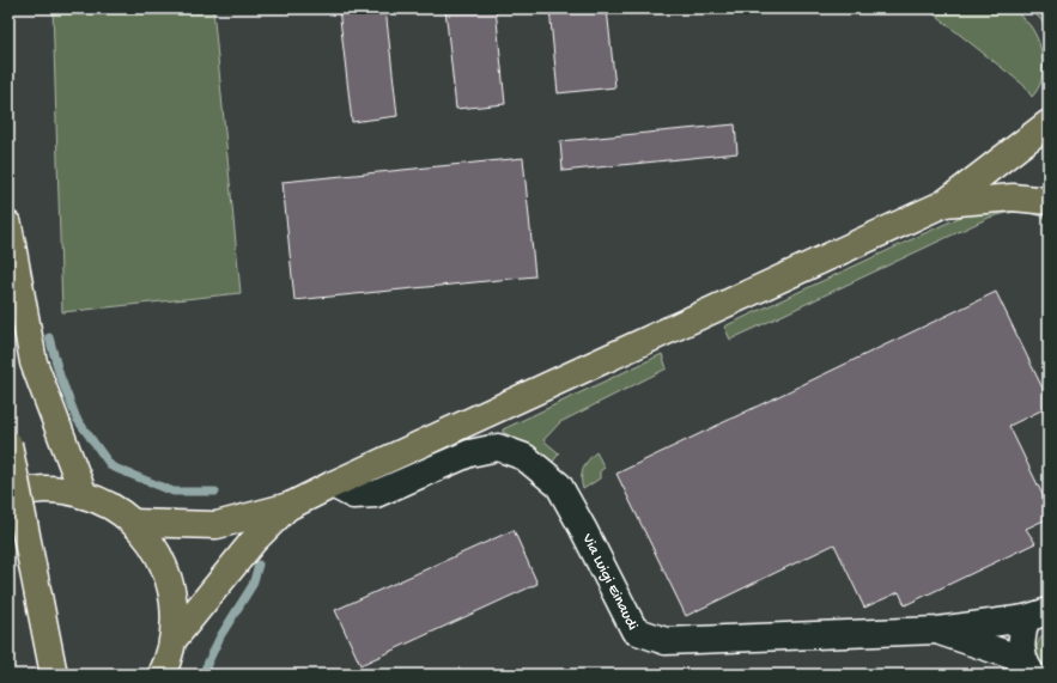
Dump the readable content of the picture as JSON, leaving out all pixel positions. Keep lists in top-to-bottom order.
{
  "streets": {
    "lane": ["Via Luigi Einaudi"]
  }
}
